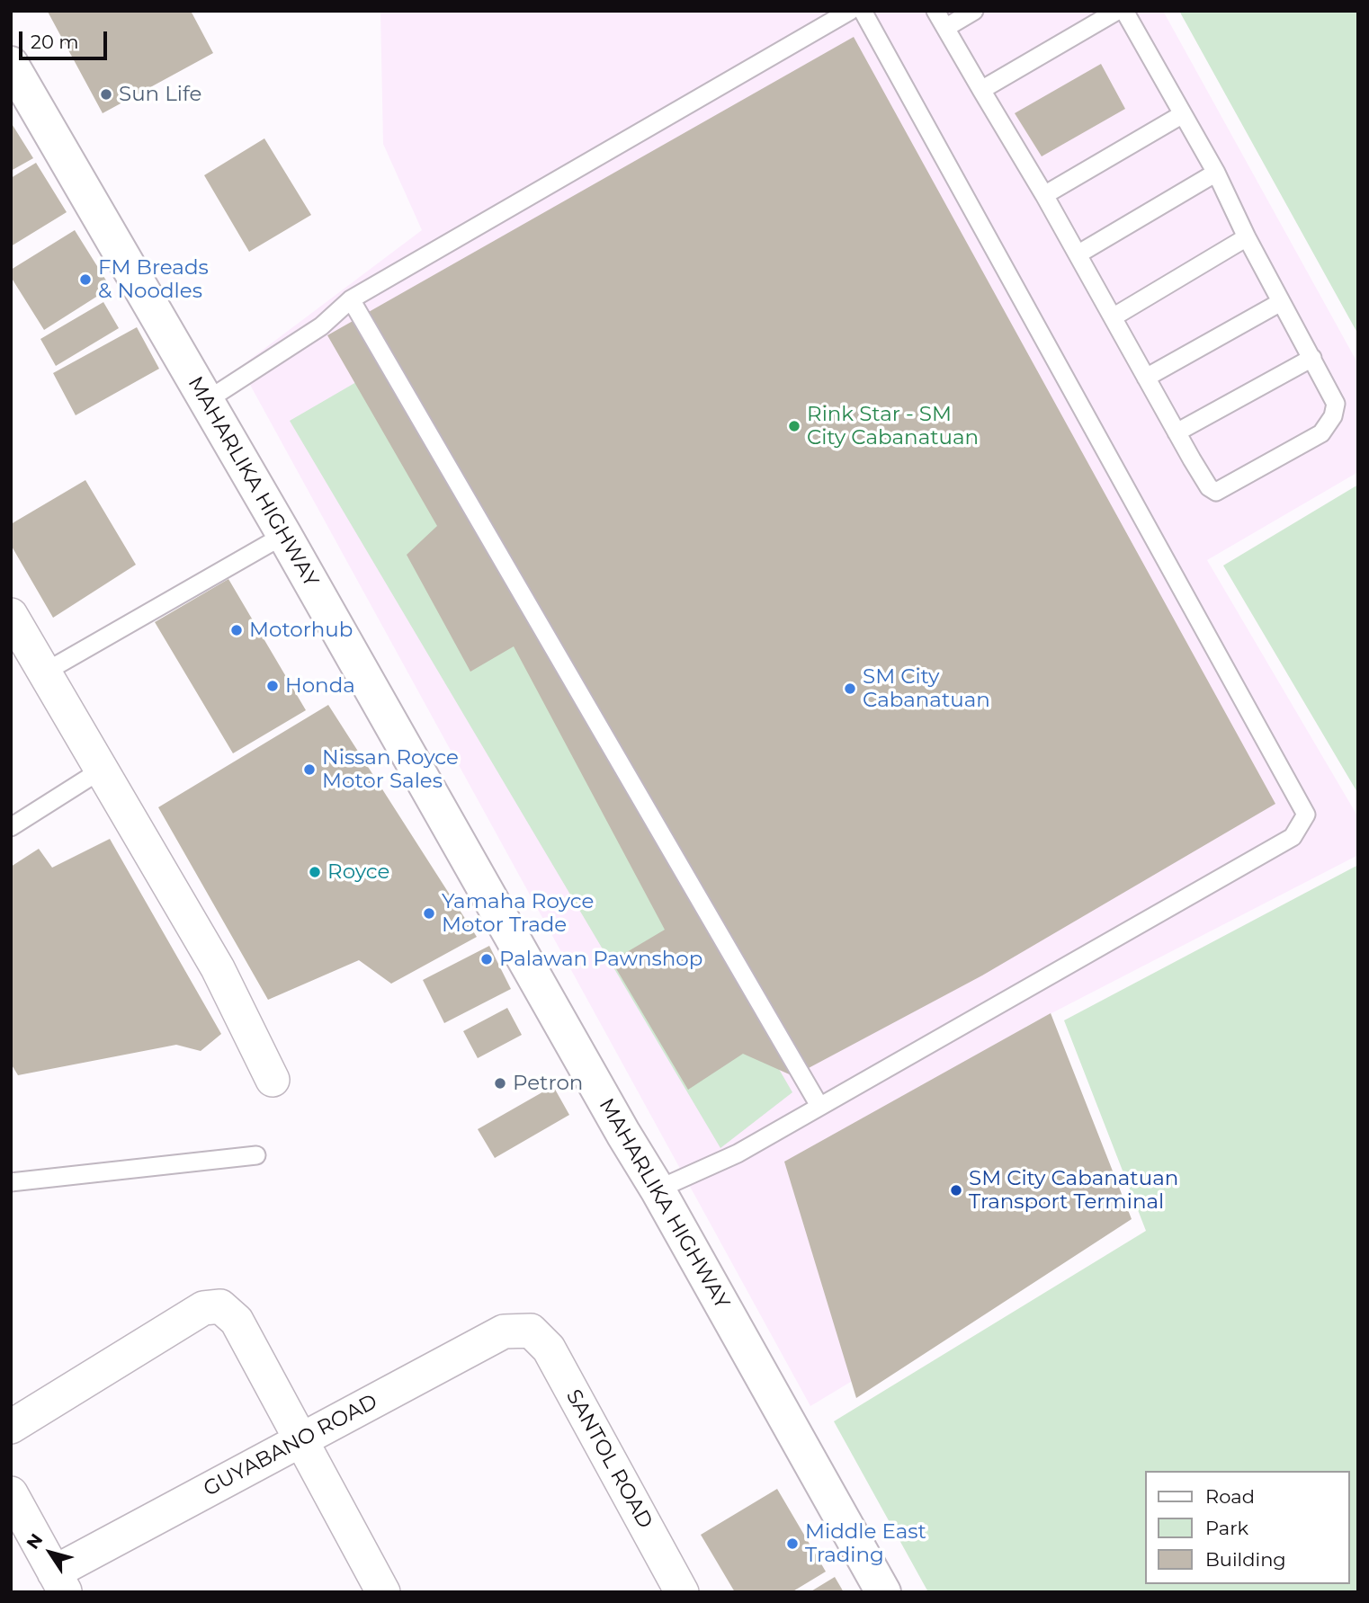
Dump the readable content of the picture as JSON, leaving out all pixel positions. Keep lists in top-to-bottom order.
{
  "streets": {
    "main road": ["MAHARLIKA HIGHWAY"],
    "street": ["GUYABANO ROAD", "SANTOL ROAD"]
  },
  "crossings": [
    ["GUYABANO ROAD", "SANTOL ROAD"]
  ],
  "places": [
    "Sun Life",
    "FM Breads & Noodles",
    "Rink Star - SM City Cabanatuan",
    "Motorhub",
    "Honda",
    "SM City Cabanatuan",
    "Nissan Royce Motor Sales",
    "Royce",
    "Yamaha Royce Motor Trade",
    "Palawan Pawnshop",
    "Petron",
    "SM City Cabanatuan Transport Terminal",
    "Middle East Trading"
  ],
  "legend": ["Road", "Park", "Building"],
  "scale_bar": "20 m",
  "north": "top left"
}
